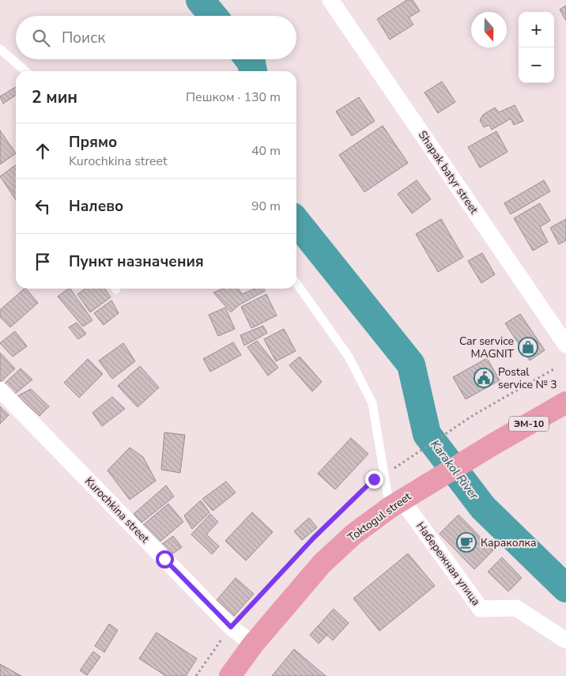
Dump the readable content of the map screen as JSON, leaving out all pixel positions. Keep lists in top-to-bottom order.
{
  "streets": {
    "highway": ["ЭМ-10", "Toktogul street"],
    "street": ["Shapak batyr street", "Kurochkina street", "Набережная улица"]
  },
  "crossings": [
    ["Kurochkina street", "Toktogul street"],
    ["Toktogul street", "Набережная улица"]
  ],
  "water": ["Karakol River"],
  "places": {
    "shop": ["Car service MAGNIT"],
    "public building": ["Postal service № 3"],
    "cafe": ["Караколка"]
  },
  "north": "bottom",
  "page": {
    "map_buttons": ["+", "−"],
    "search": "Поиск",
    "heading": ["2 мин", "Пешком · 130 m"],
    "list": [
      ["Прямо", "Kurochkina street", "40 m"],
      ["Налево", "90 m"],
      "Пункт назначения"
    ]
  }
}
